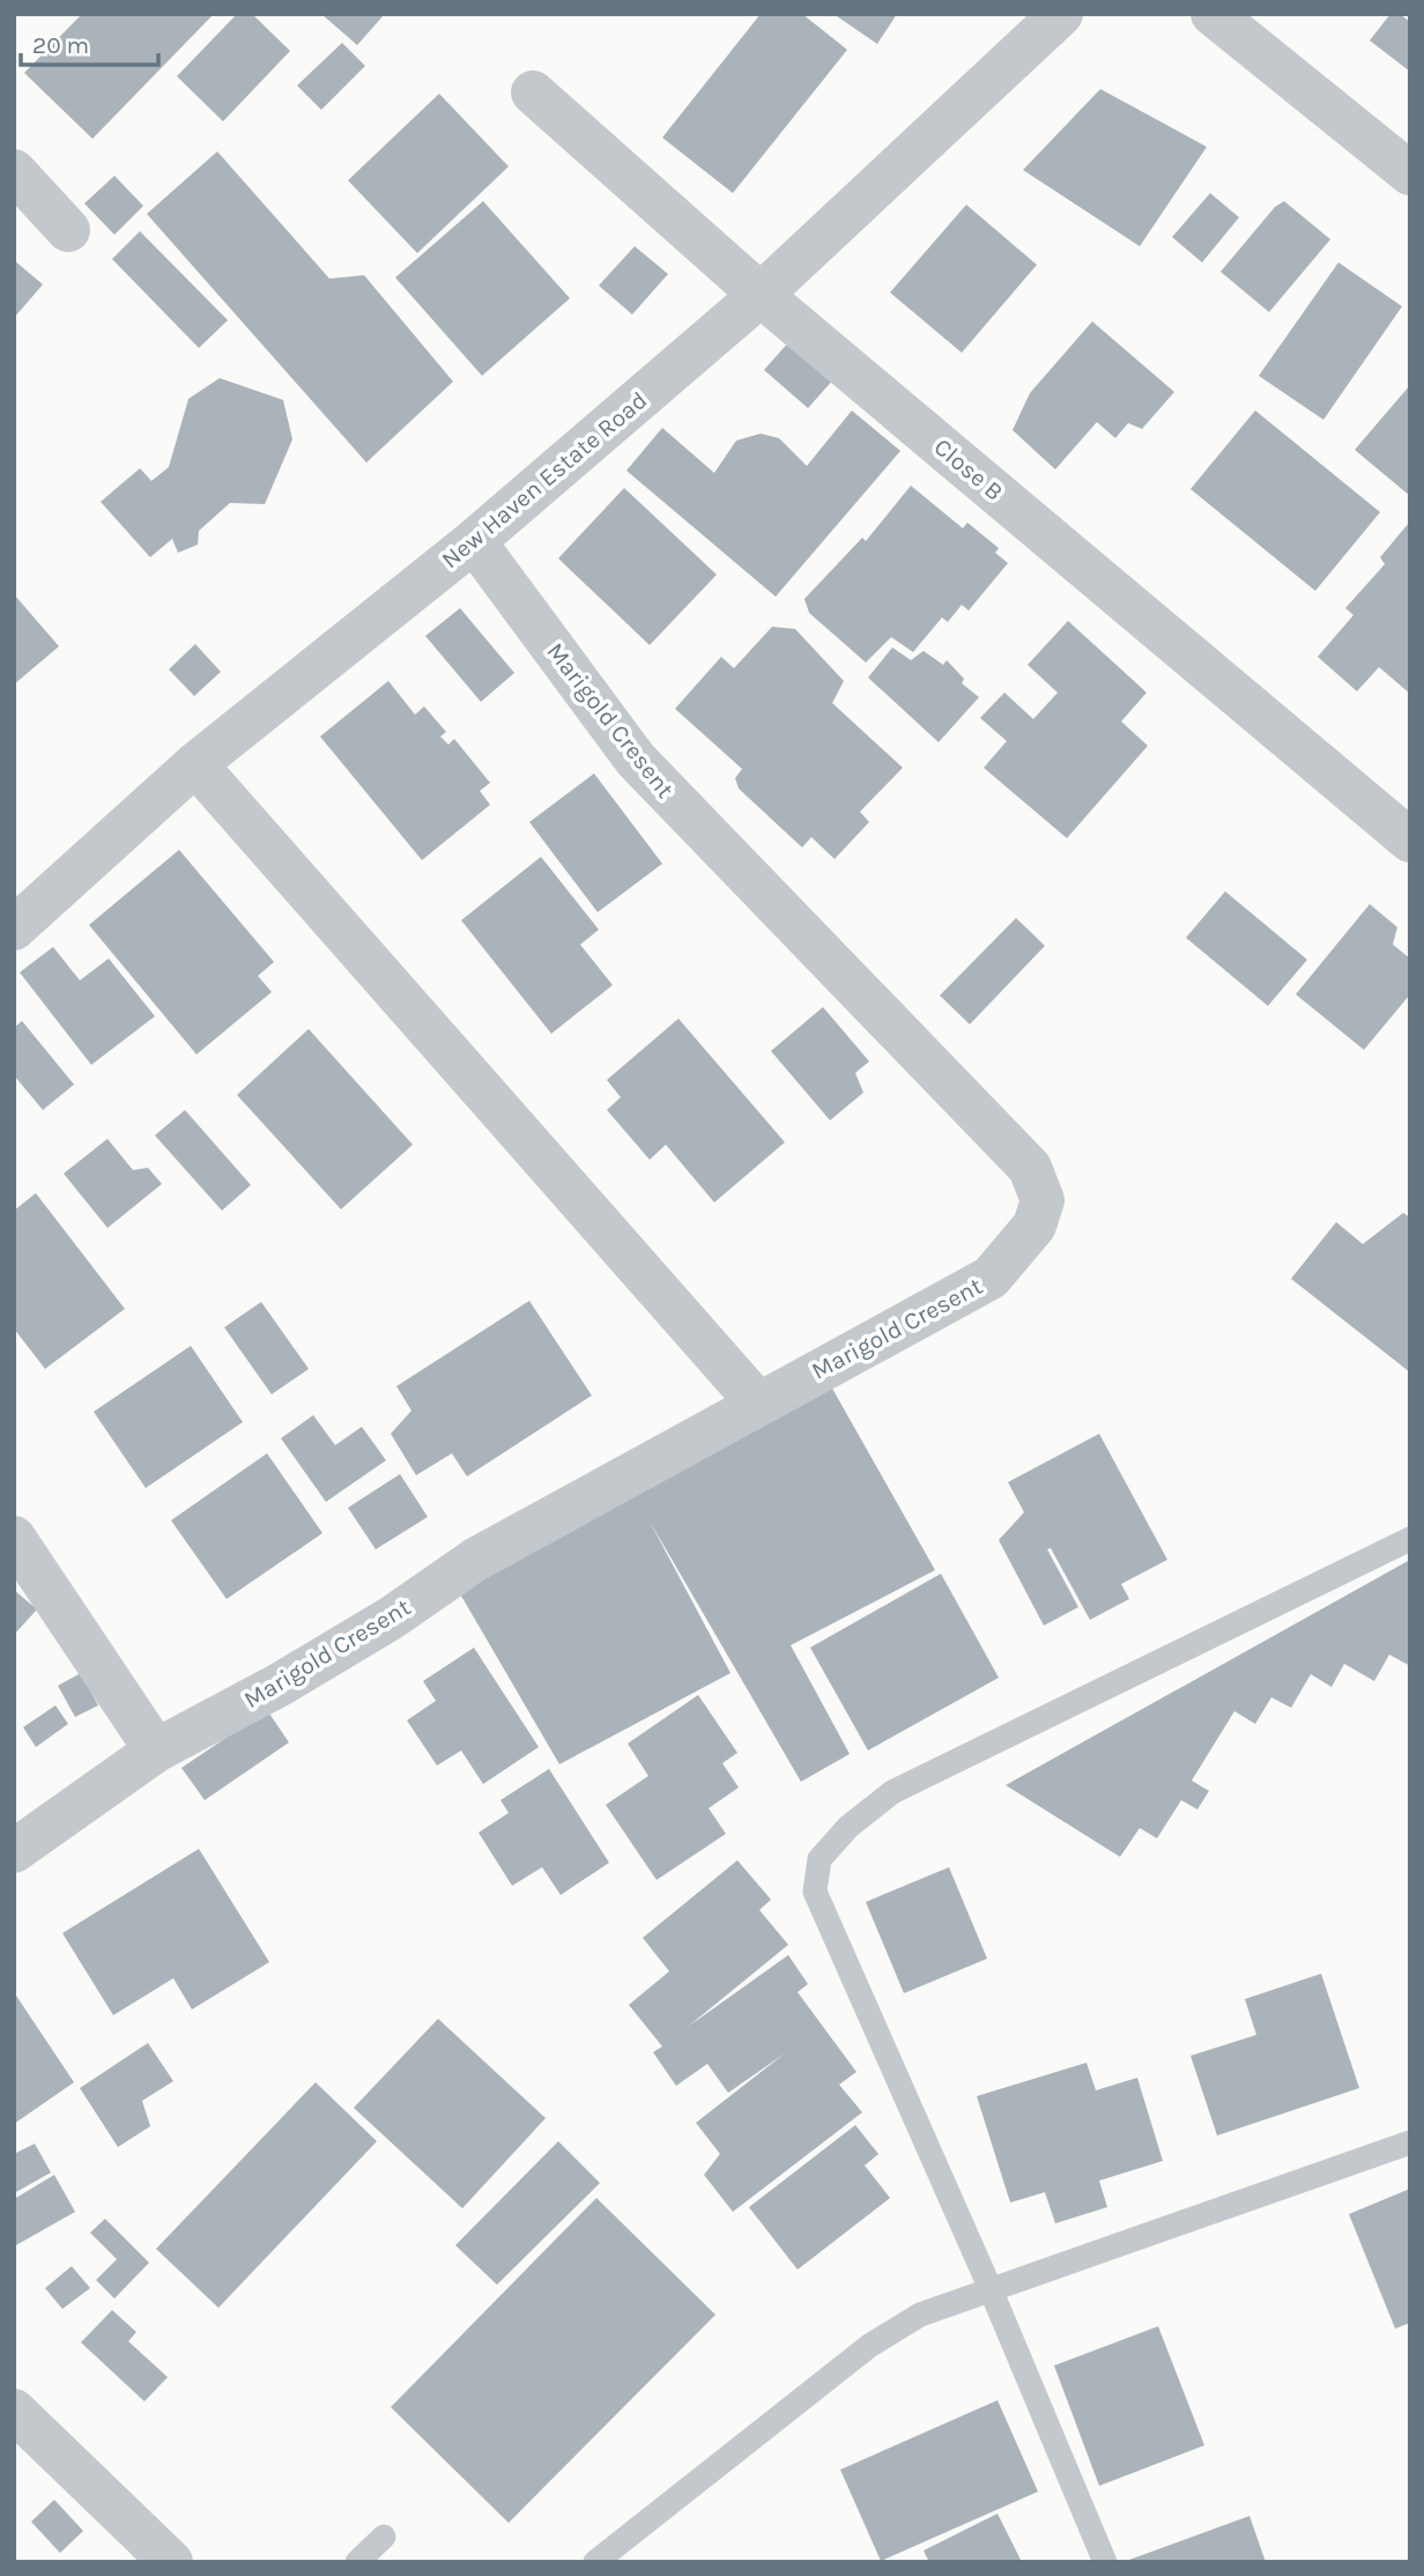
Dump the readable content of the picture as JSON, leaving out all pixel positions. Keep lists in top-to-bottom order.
{
  "streets": {
    "street": ["Close B", "New Haven Estate Road", "Marigold Cresent"]
  },
  "crossings": [
    ["Close B", "New Haven Estate Road"],
    ["New Haven Estate Road", "Marigold Cresent"]
  ],
  "scale_bar": "20 m"
}
